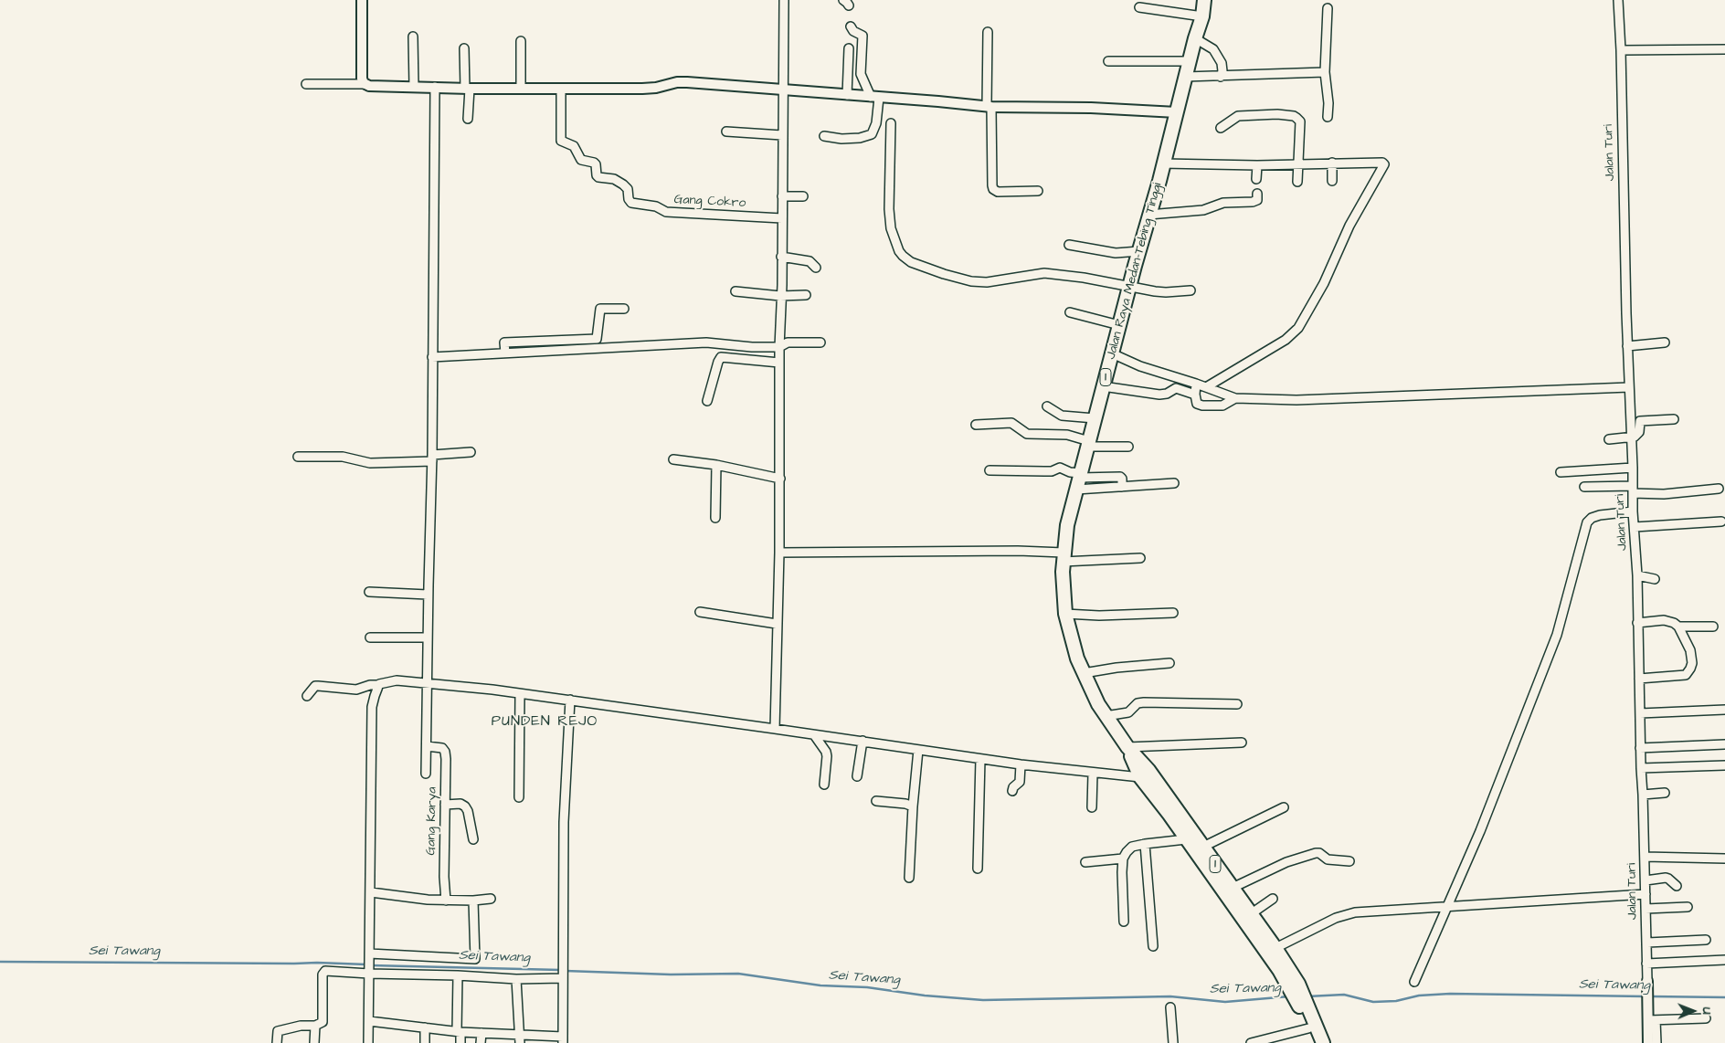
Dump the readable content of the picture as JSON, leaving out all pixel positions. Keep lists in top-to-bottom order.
{
  "streets": {
    "highway": ["Jalan Raya Medan-Tebing Tinggi", "1"],
    "street": ["Jalan Turi", "Gang Cokro", "Gang Karya"]
  },
  "districts": ["PUNDEN REJO"],
  "water": ["Sei Tawang"],
  "north": "right"
}
